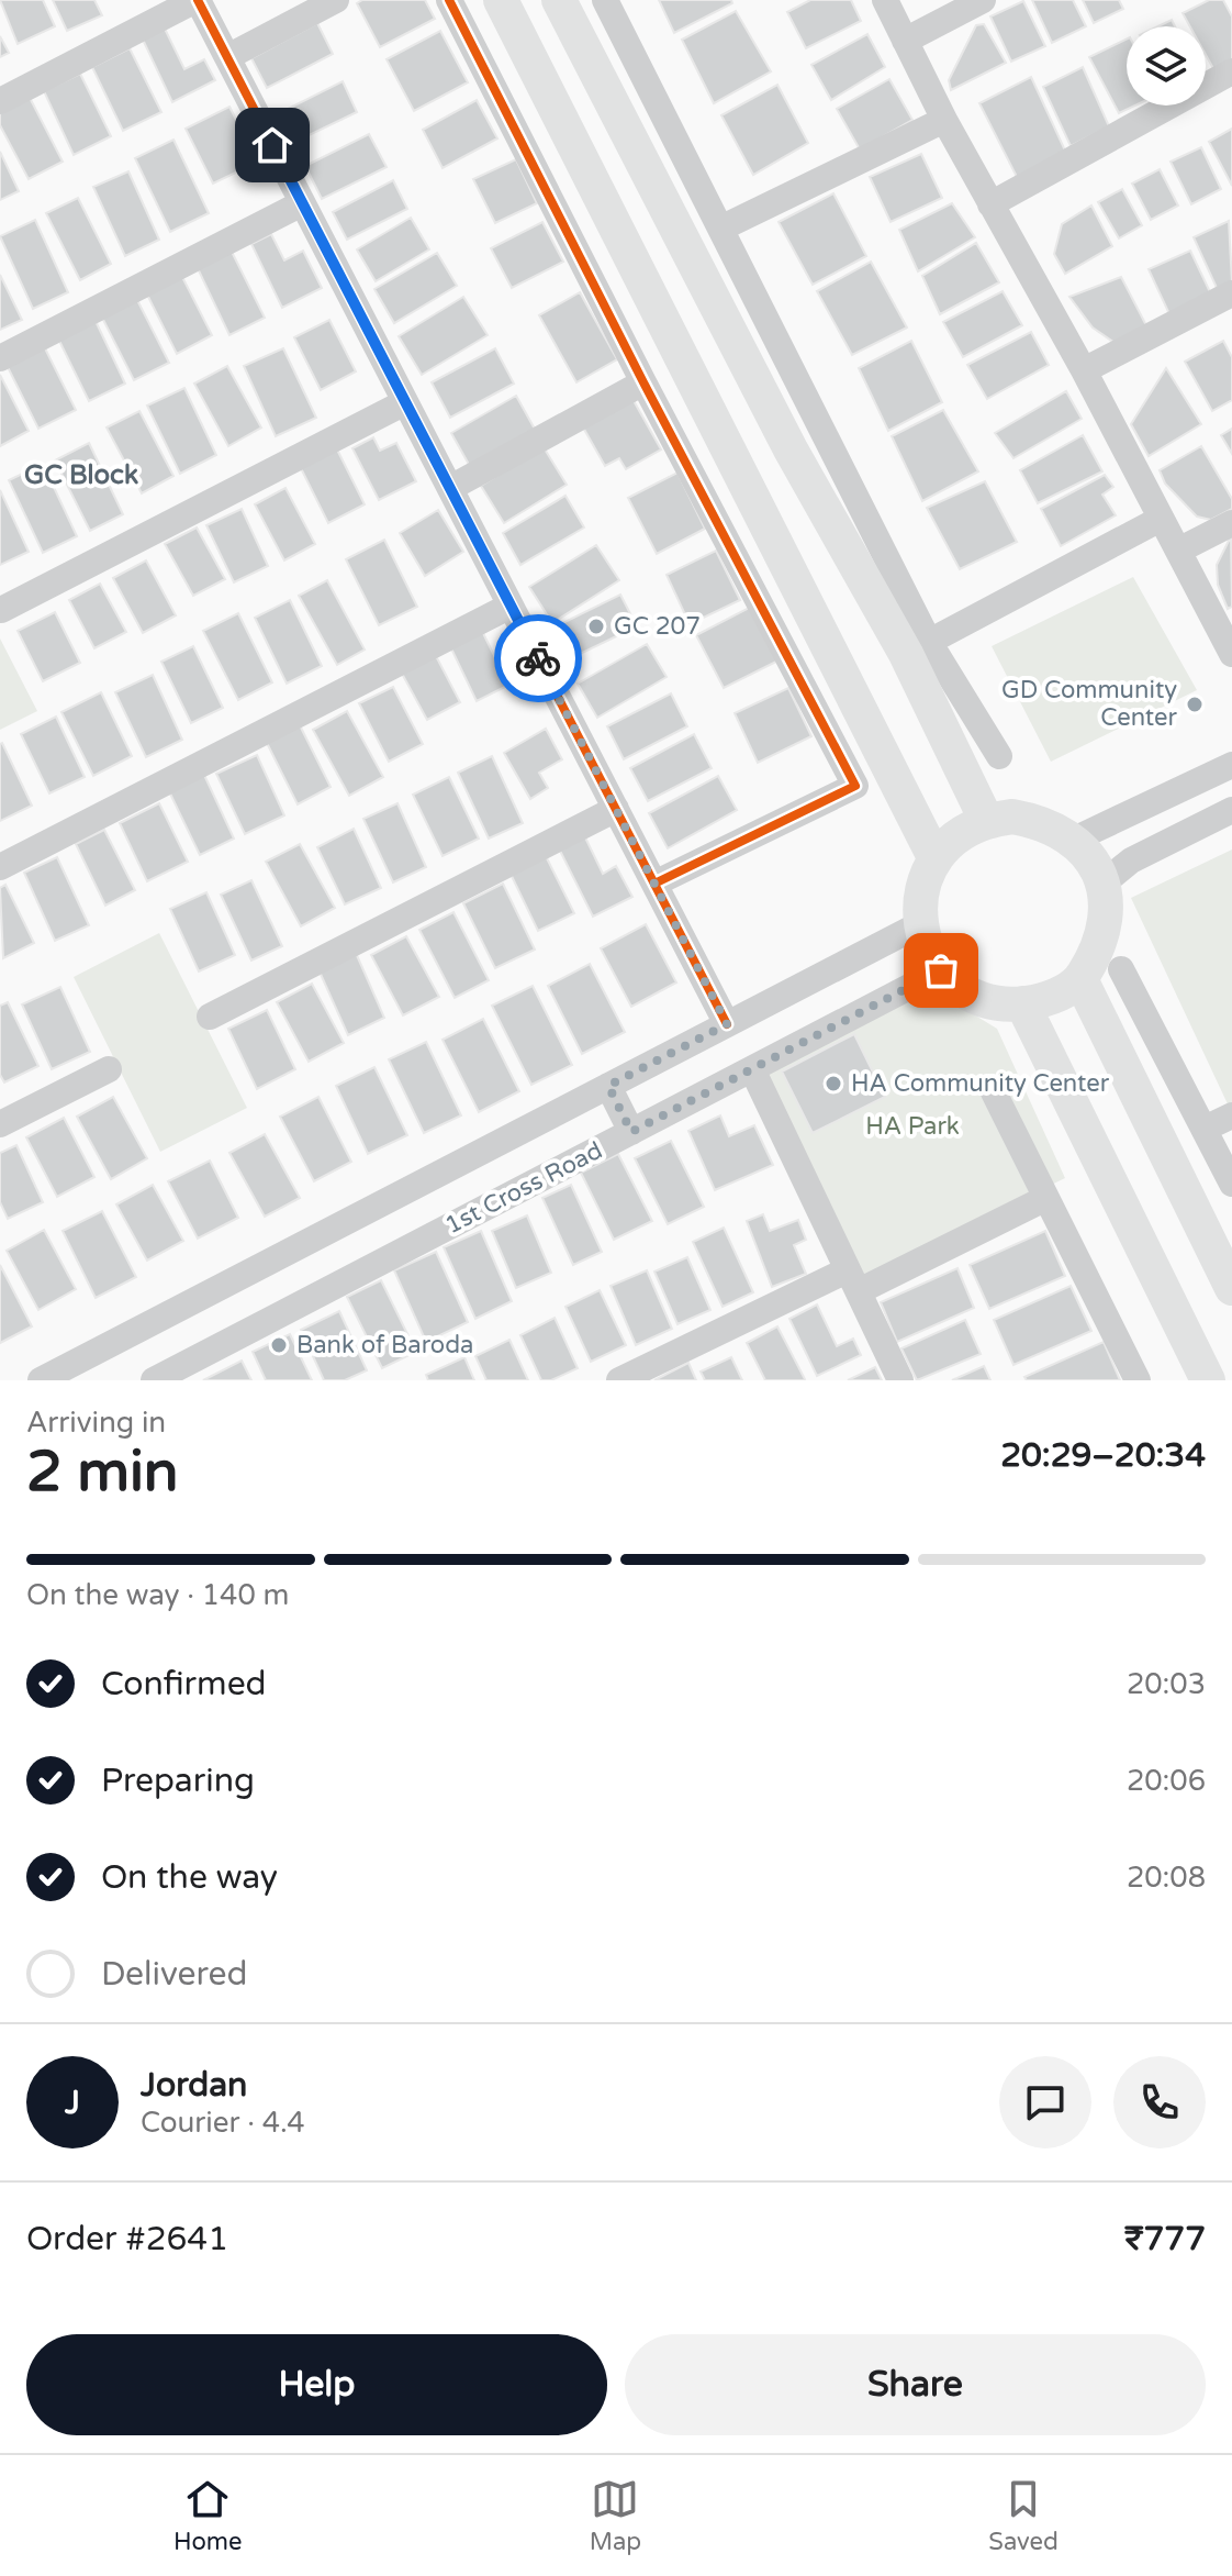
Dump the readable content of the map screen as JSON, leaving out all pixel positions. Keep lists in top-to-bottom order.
{
  "streets": {
    "street": ["1st Cross Road"]
  },
  "districts": ["GC Block"],
  "parks": ["HA Park"],
  "places": [
    "GC 207",
    "GD Community Center",
    "HA Community Center",
    "Bank of Baroda"
  ],
  "page": {
    "heading": ["2 min", "Arriving in", "20:29–20:34"],
    "panel": [
      "Jordan",
      "Courier · 4.4",
      "Order #2641",
      "₹777"
    ],
    "bar": "On the way · 140 m",
    "list": [
      ["Confirmed", "20:03"],
      ["Preparing", "20:06"],
      ["On the way", "20:08"],
      "Delivered"
    ],
    "round": "J",
    "buttons": ["Help", "Share"],
    "tabs": ["Home", "Map", "Saved"]
  }
}
